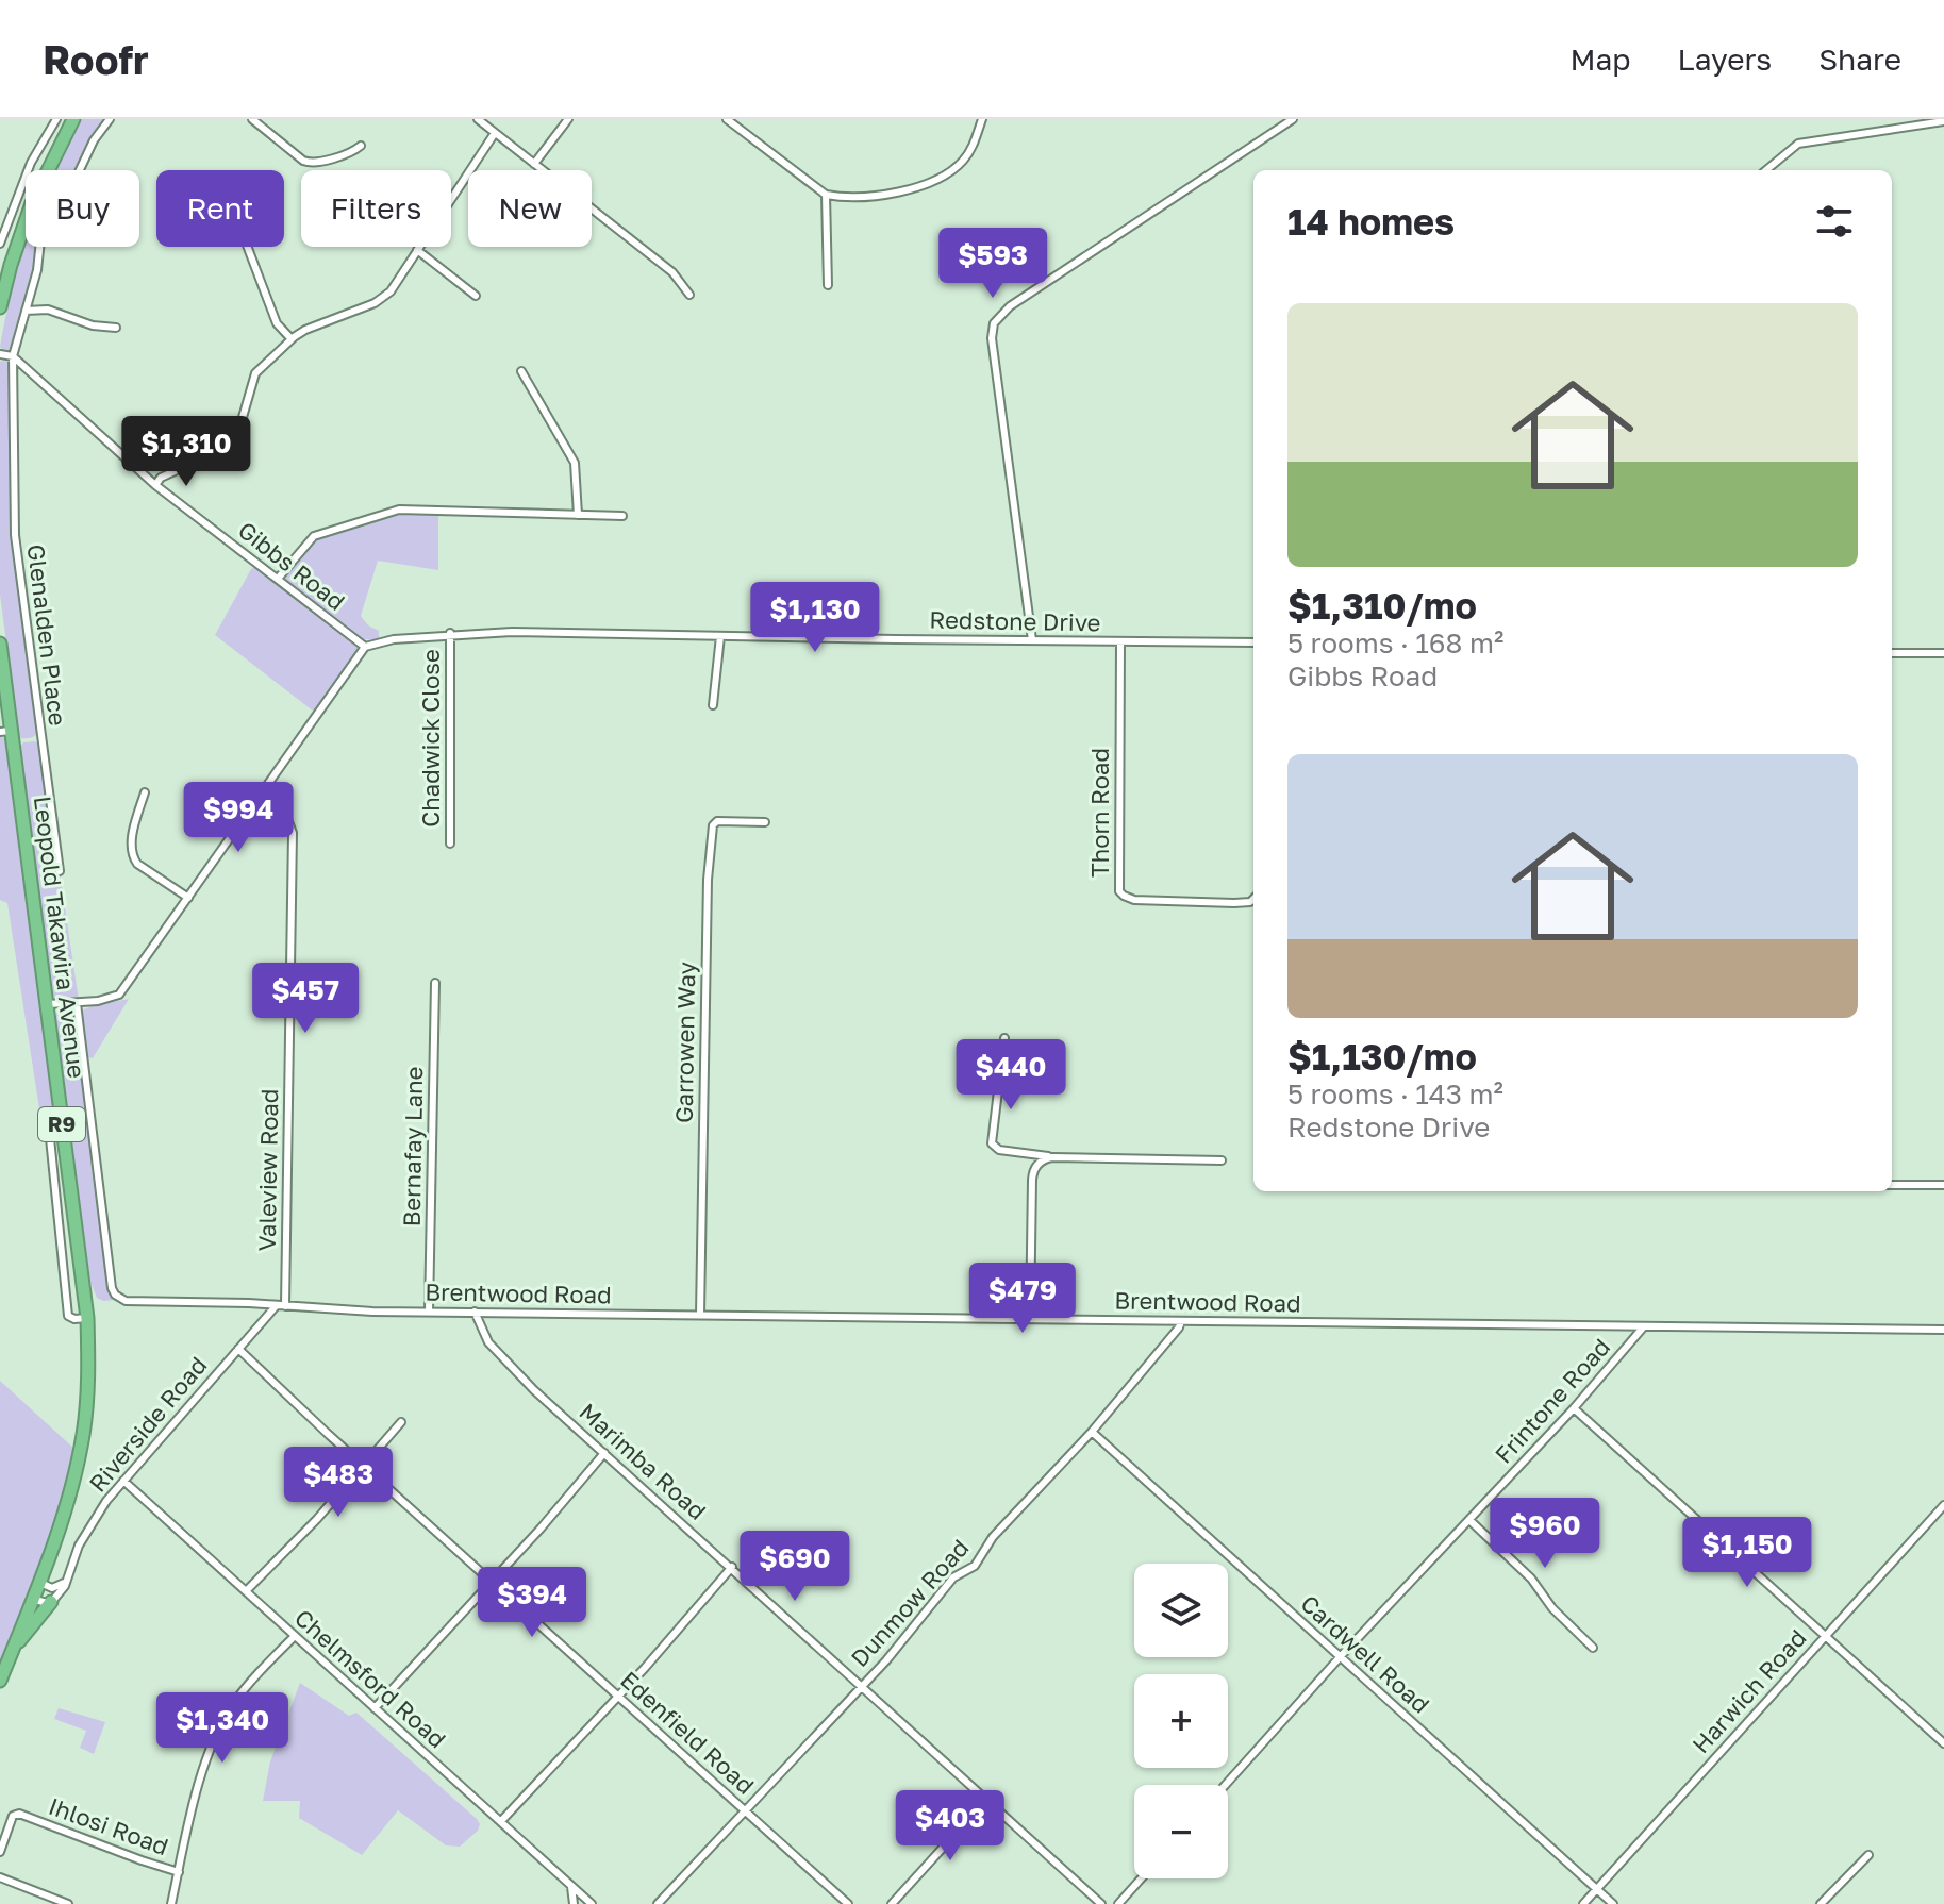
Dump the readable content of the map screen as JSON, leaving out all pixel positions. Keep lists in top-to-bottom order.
{
  "streets": {
    "highway": ["Leopold Takawira Avenue", "R9"],
    "street": [
      "Gibbs Road",
      "Redstone Drive",
      "Glenalden Place",
      "Chadwick Close",
      "Thorn Road",
      "Garrowen Way",
      "Bernafay Lane",
      "Valeview Road",
      "Brentwood Road",
      "Frintone Road",
      "Riverside Road",
      "Marimba Road",
      "Dunmow Road",
      "Cardwell Road",
      "Chelmsford Road",
      "Harwich Road",
      "Edenfield Road",
      "Ihlosi Road"
    ]
  },
  "crossings": [
    ["Gibbs Road", "Redstone Drive"],
    ["Gibbs Road", "Glenalden Place"],
    ["Redstone Drive", "Chadwick Close"],
    ["Redstone Drive", "Thorn Road"],
    ["Garrowen Way", "Brentwood Road"],
    ["Bernafay Lane", "Brentwood Road"],
    ["Valeview Road", "Brentwood Road"],
    ["Valeview Road", "Riverside Road"],
    ["Brentwood Road", "Frintone Road"],
    ["Brentwood Road", "Riverside Road"],
    ["Brentwood Road", "Marimba Road"],
    ["Brentwood Road", "Dunmow Road"],
    ["Frintone Road", "Cardwell Road"],
    ["Riverside Road", "Chelmsford Road"],
    ["Riverside Road", "Edenfield Road"],
    ["Marimba Road", "Dunmow Road"],
    ["Dunmow Road", "Cardwell Road"],
    ["Dunmow Road", "Edenfield Road"],
    ["Cardwell Road", "Harwich Road"]
  ],
  "page": {
    "header": "Roofr",
    "nav": ["Map", "Layers", "Share"],
    "chip": [
      "Buy",
      "Rent",
      "Filters",
      "New"
    ],
    "heading": "14 homes",
    "price": [
      "$593",
      "$1,310",
      "$1,130",
      "$994",
      "$457",
      "$440",
      "$479",
      "$483",
      "$960",
      "$1,150",
      "$690",
      "$394",
      "$1,340",
      "$403"
    ],
    "list": [
      {
        "name": "$1,310/mo",
        "note": "5 rooms · 168 m² · Gibbs Road"
      },
      {
        "name": "$1,130/mo",
        "note": "5 rooms · 143 m² · Redstone Drive"
      }
    ],
    "map_buttons": ["+", "−"]
  }
}
